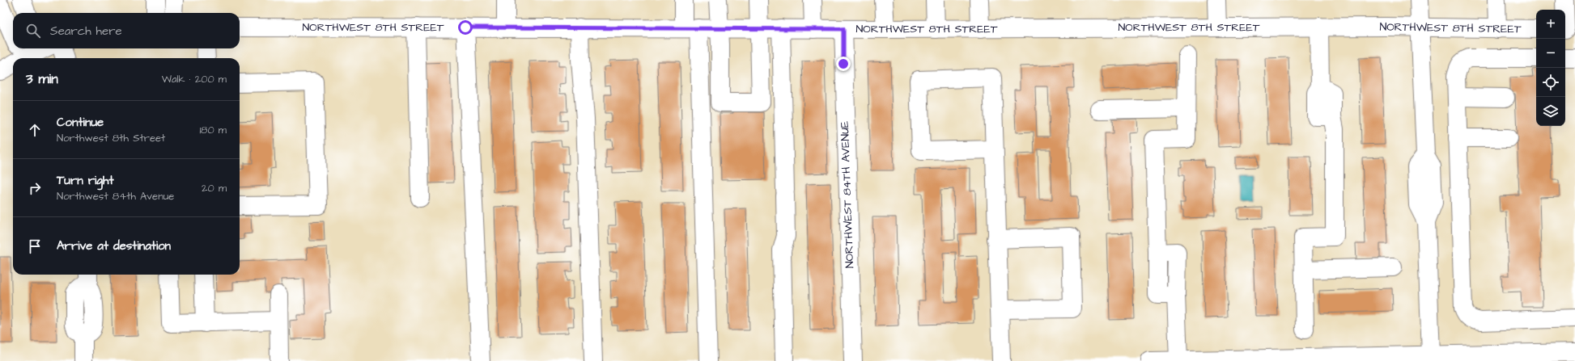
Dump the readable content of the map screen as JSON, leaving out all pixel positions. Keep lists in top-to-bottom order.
{
  "streets": {
    "street": ["NORTHWEST 8TH STREET", "NORTHWEST 84TH AVENUE"]
  },
  "crossings": [
    ["NORTHWEST 8TH STREET", "NORTHWEST 84TH AVENUE"]
  ],
  "page": {
    "map_buttons": ["+", "−"],
    "search": "Search here",
    "heading": ["3 min", "Walk · 200 m"],
    "list": [
      ["Continue", "Northwest 8th Street", "180 m"],
      ["Turn right", "Northwest 84th Avenue", "20 m"],
      "Arrive at destination"
    ]
  }
}
